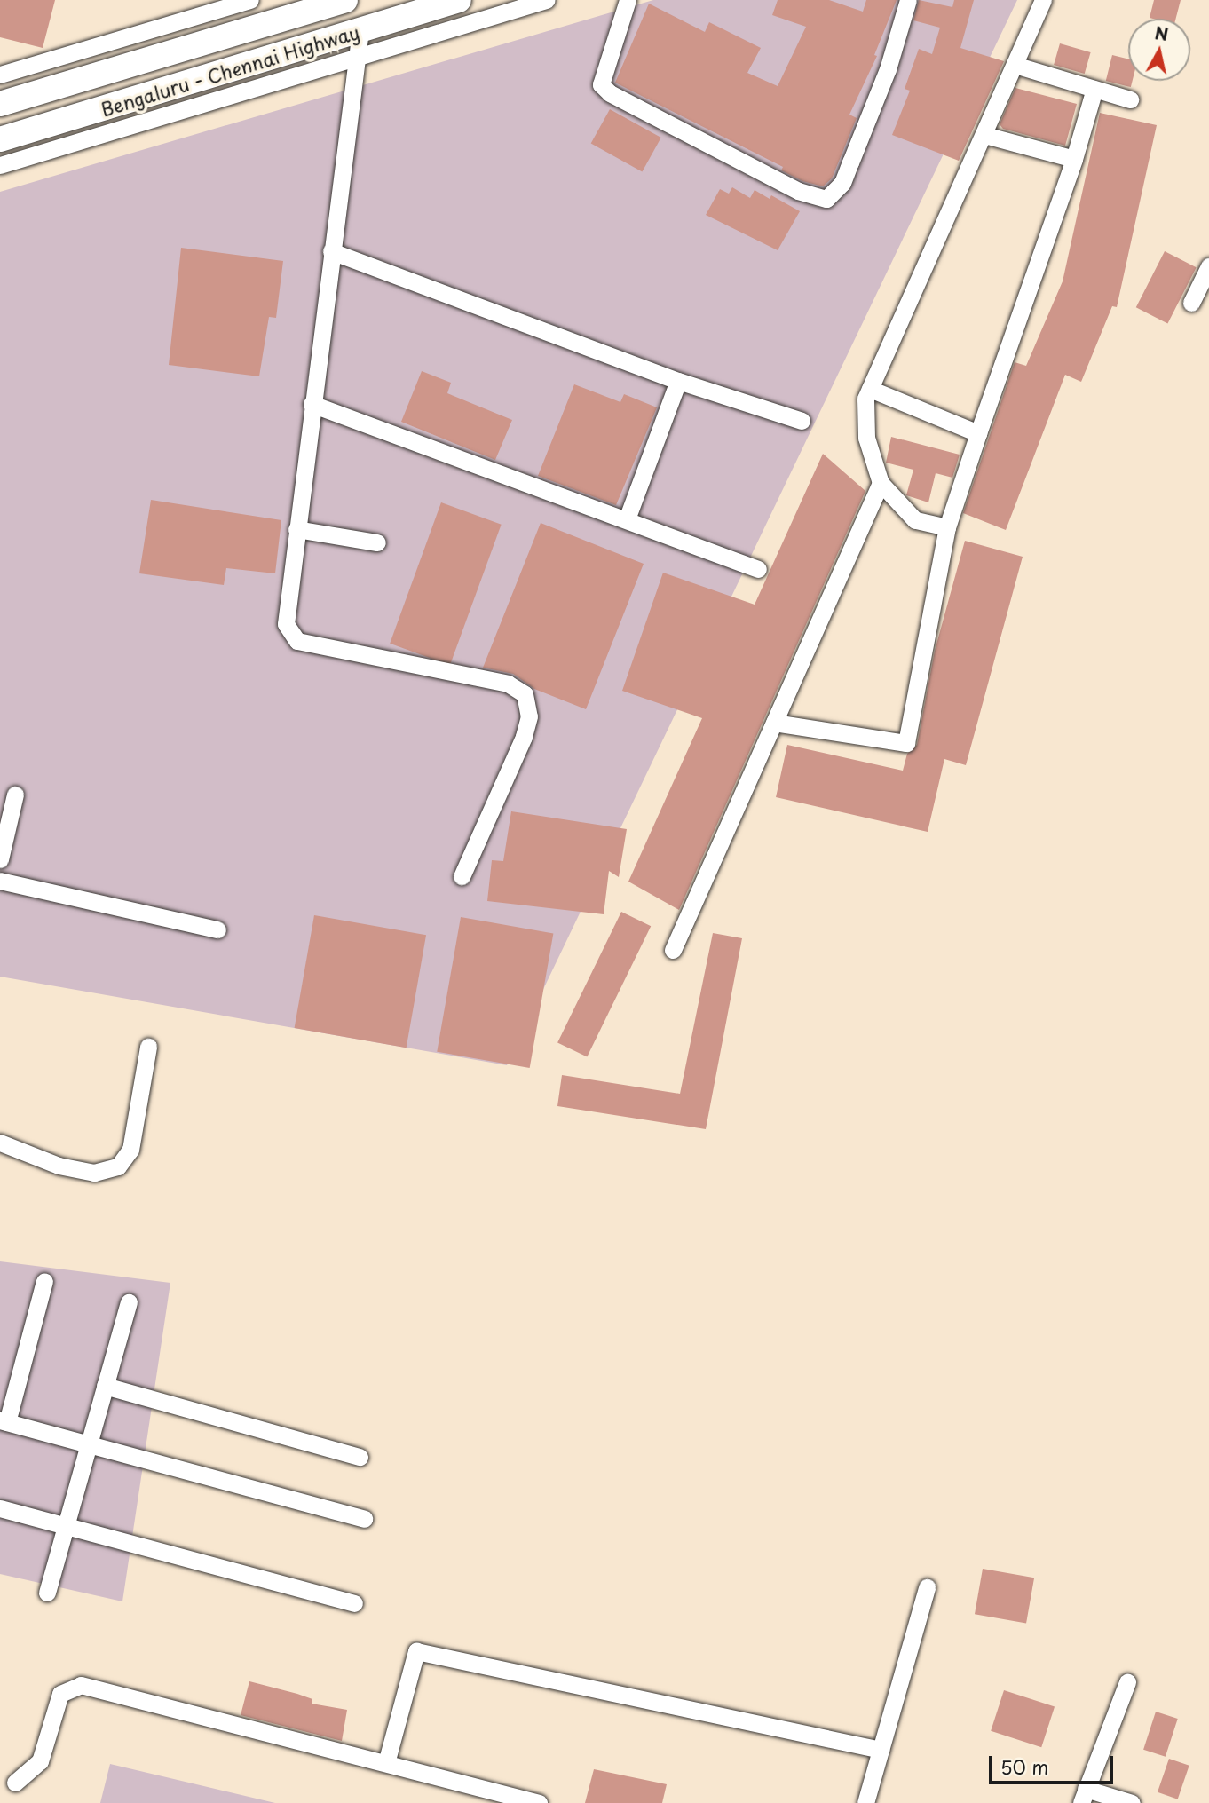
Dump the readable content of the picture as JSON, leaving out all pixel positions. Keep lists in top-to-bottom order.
{
  "streets": {
    "highway": ["Bengaluru - Chennai Highway"]
  },
  "scale_bar": "50 m",
  "north": "top"
}
